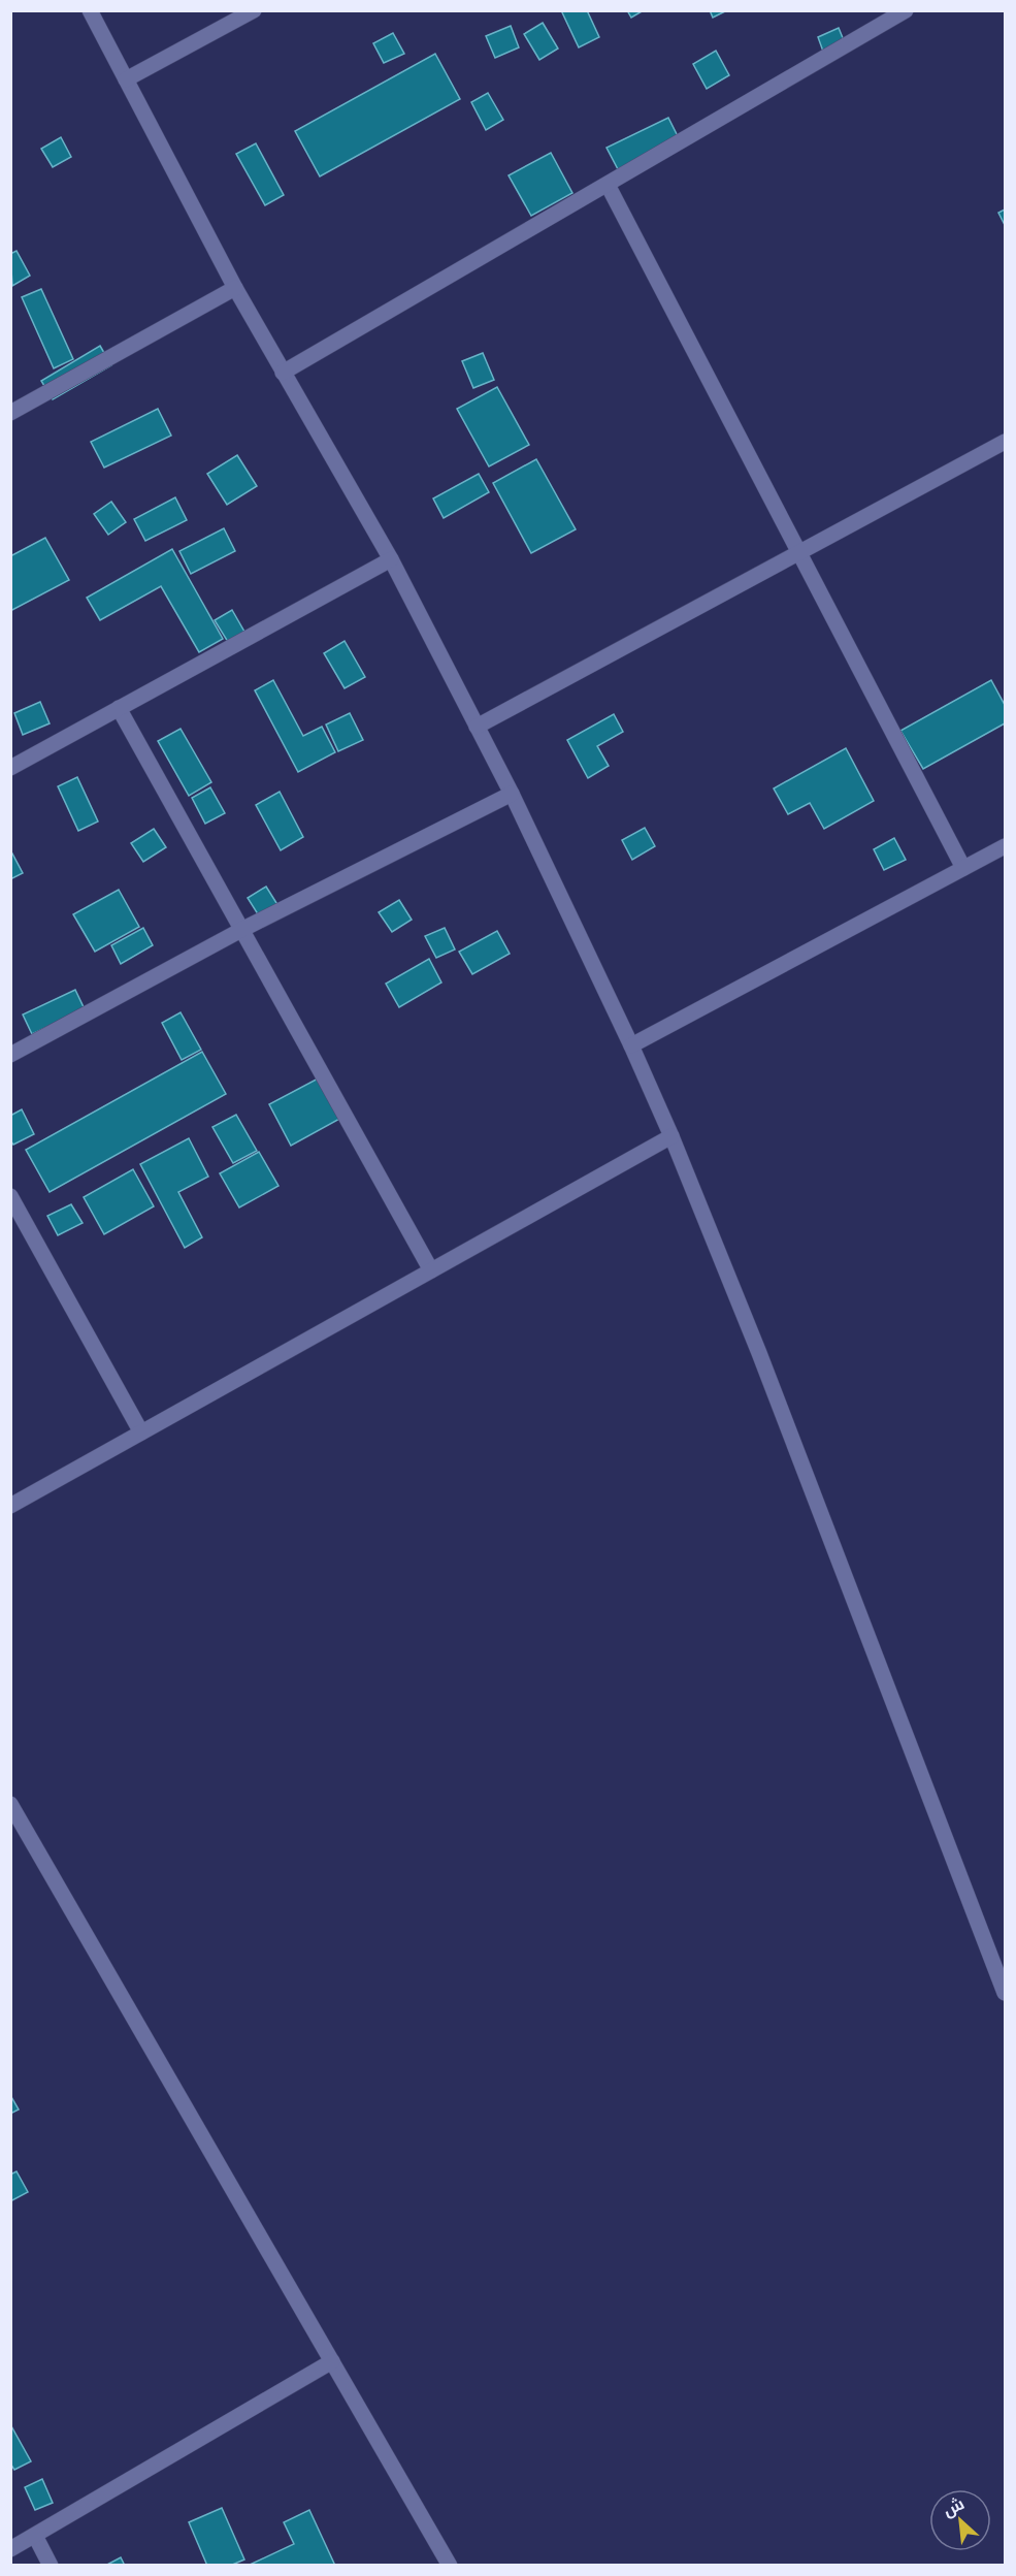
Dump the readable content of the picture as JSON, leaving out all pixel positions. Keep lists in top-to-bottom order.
{
  "north": "top left"
}
